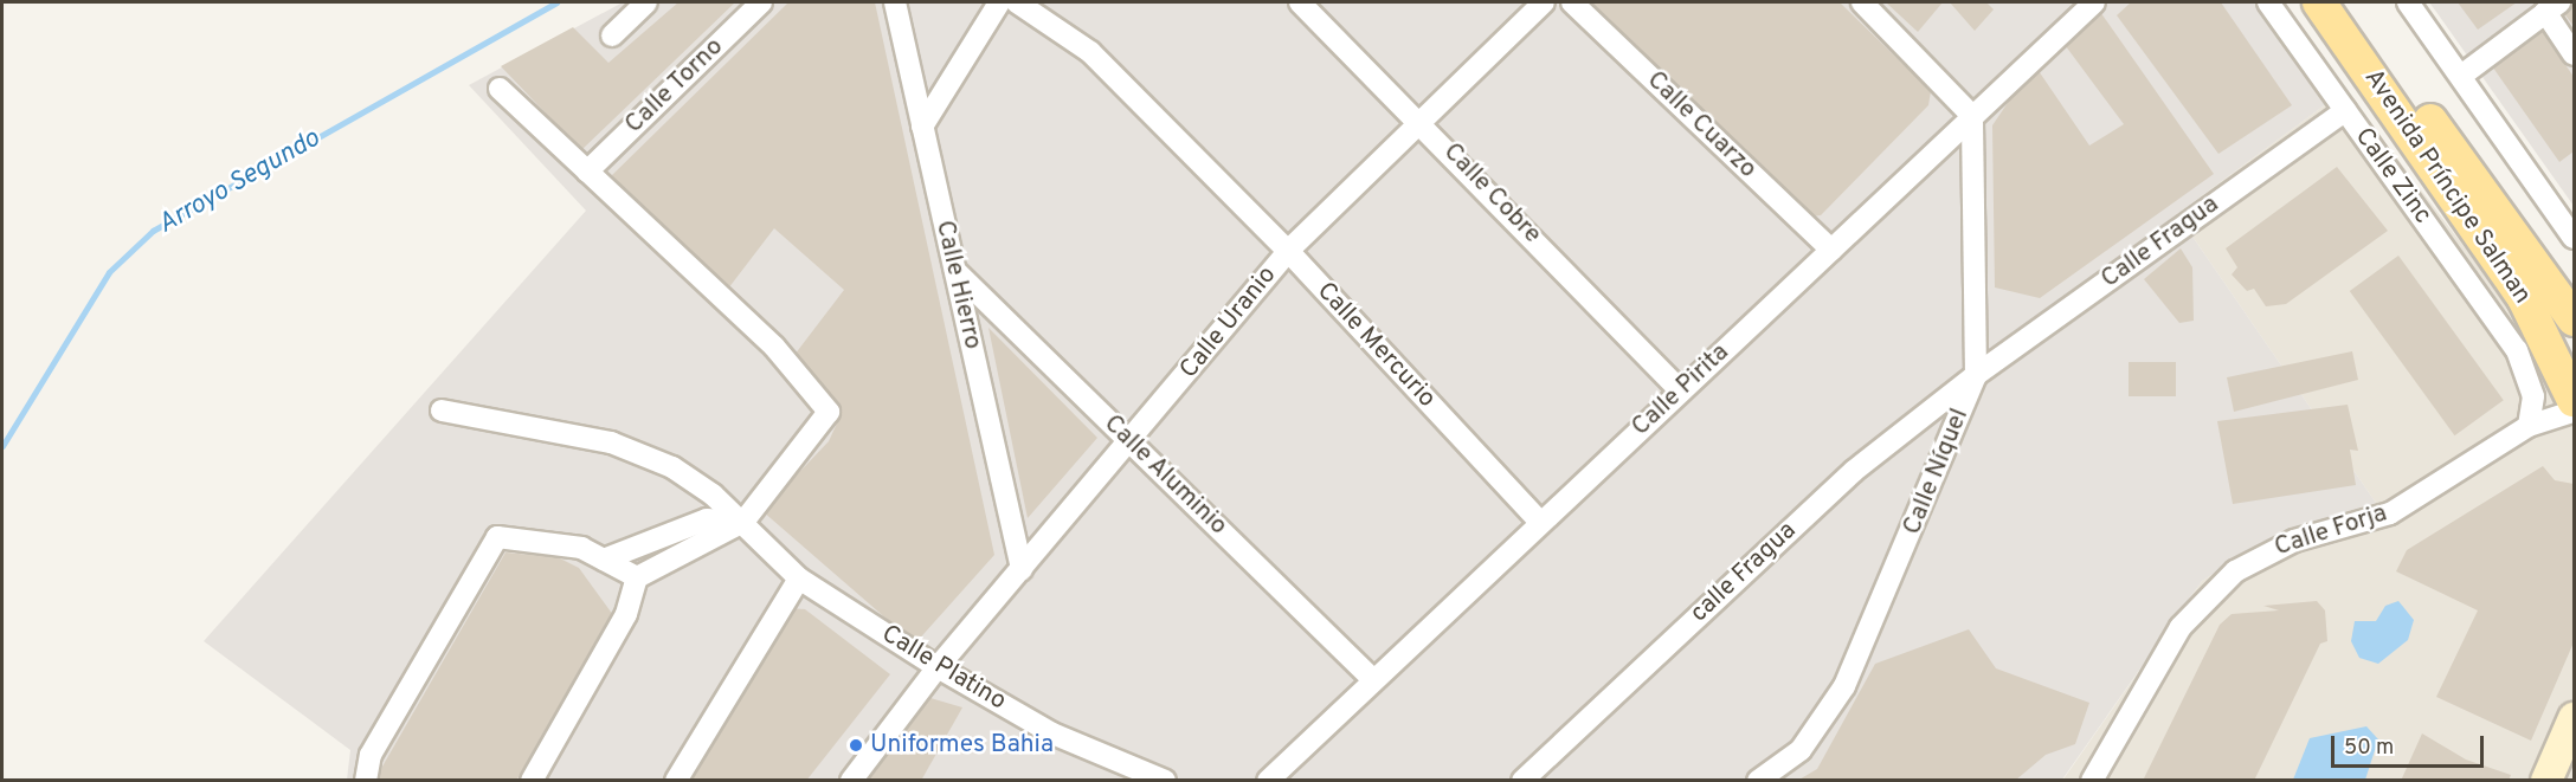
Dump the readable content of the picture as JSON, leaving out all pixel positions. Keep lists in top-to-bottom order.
{
  "streets": {
    "main road": ["Avenida Príncipe Salman"],
    "street": [
      "Calle Torno",
      "Calle Cuarzo",
      "Calle Zinc",
      "Calle Cobre",
      "Calle Fragua",
      "Calle Hierro",
      "Calle Uranio",
      "Calle Mercurio",
      "Calle Pirita",
      "Calle Níquel",
      "Calle Aluminio",
      "Calle Forja",
      "calle Fragua",
      "Calle Platino"
    ]
  },
  "crossings": [
    ["Calle Cuarzo", "Calle Pirita"],
    ["Calle Zinc", "Avenida Príncipe Salman"],
    ["Calle Zinc", "Calle Fragua"],
    ["Calle Zinc", "Calle Forja"],
    ["Calle Cobre", "Calle Uranio"],
    ["Calle Cobre", "Calle Pirita"],
    ["Calle Fragua", "Calle Níquel"],
    ["Calle Fragua", "calle Fragua"],
    ["Calle Hierro", "Calle Uranio"],
    ["Calle Hierro", "Calle Aluminio"],
    ["Calle Uranio", "Calle Mercurio"],
    ["Calle Uranio", "Calle Aluminio"],
    ["Calle Uranio", "Calle Platino"],
    ["Calle Mercurio", "Calle Pirita"],
    ["Calle Pirita", "Calle Níquel"],
    ["Calle Pirita", "Calle Aluminio"],
    ["Calle Níquel", "calle Fragua"]
  ],
  "water": ["Arroyo Segundo"],
  "places": ["Uniformes Bahia"],
  "scale_bar": "50 m"
}
